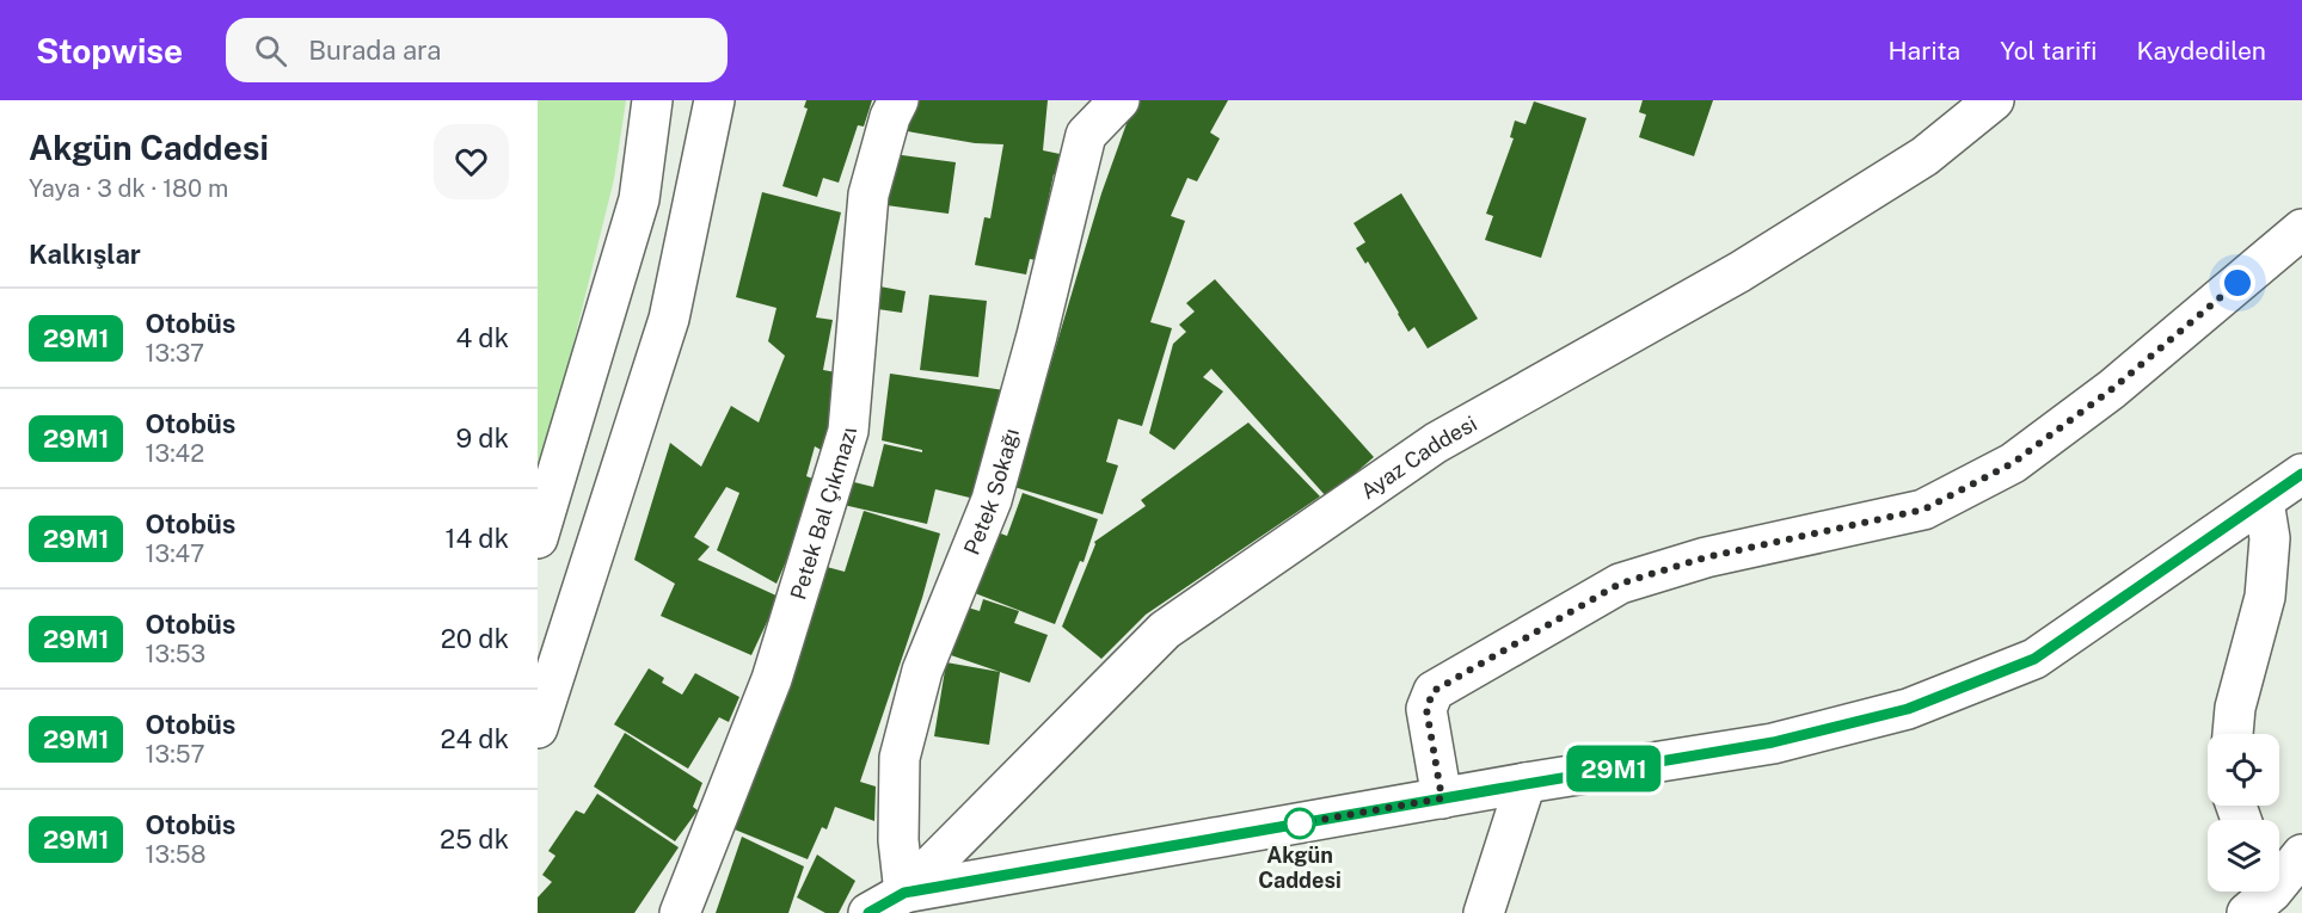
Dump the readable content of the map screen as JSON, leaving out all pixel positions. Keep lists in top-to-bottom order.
{
  "streets": {
    "street": ["Ayaz Caddesi", "Petek Sokağı", "Petek Bal Çıkmazı"]
  },
  "crossings": [
    ["Ayaz Caddesi", "Petek Sokağı"]
  ],
  "places": ["Akgün Caddesi"],
  "lines": ["bus line 29M1"],
  "page": {
    "header": "Stopwise",
    "search": "Burada ara",
    "nav": ["Harita", "Yol tarifi", "Kaydedilen"],
    "heading": [
      ["Akgün Caddesi", "Yaya · 3 dk · 180 m"],
      "Kalkışlar"
    ],
    "on_map": "29M1",
    "list": [
      {
        "mark": "29M1",
        "name": "Otobüs",
        "note": "13:37",
        "value": "4 dk"
      },
      {
        "mark": "29M1",
        "name": "Otobüs",
        "note": "13:42",
        "value": "9 dk"
      },
      {
        "mark": "29M1",
        "name": "Otobüs",
        "note": "13:47",
        "value": "14 dk"
      },
      {
        "mark": "29M1",
        "name": "Otobüs",
        "note": "13:53",
        "value": "20 dk"
      },
      {
        "mark": "29M1",
        "name": "Otobüs",
        "note": "13:57",
        "value": "24 dk"
      },
      {
        "mark": "29M1",
        "name": "Otobüs",
        "note": "13:58",
        "value": "25 dk"
      }
    ]
  }
}
